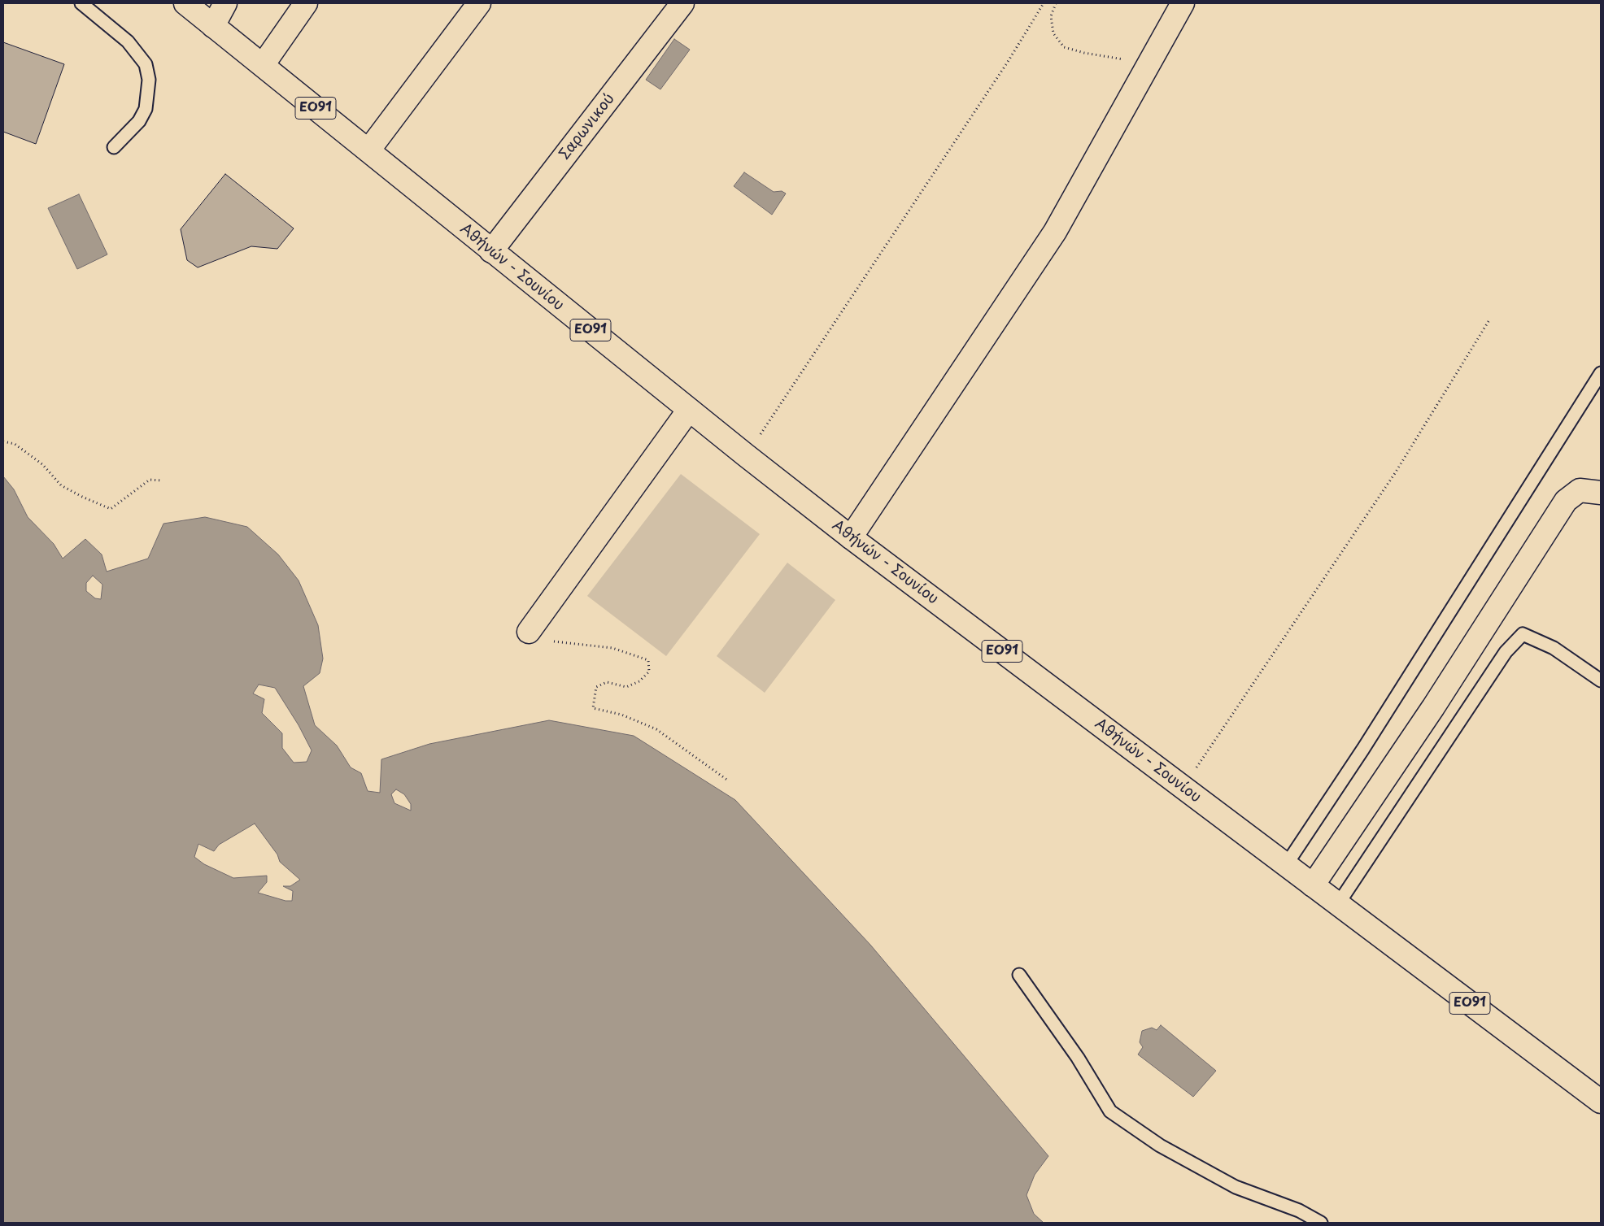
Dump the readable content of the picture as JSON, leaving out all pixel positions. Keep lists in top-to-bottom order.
{
  "streets": {
    "street": ["ΕΟ91", "Σαρωνικού", "Αθήνών - Σουνίου"]
  },
  "crossings": [
    ["Σαρωνικού", "Αθήνών - Σουνίου"]
  ]
}
